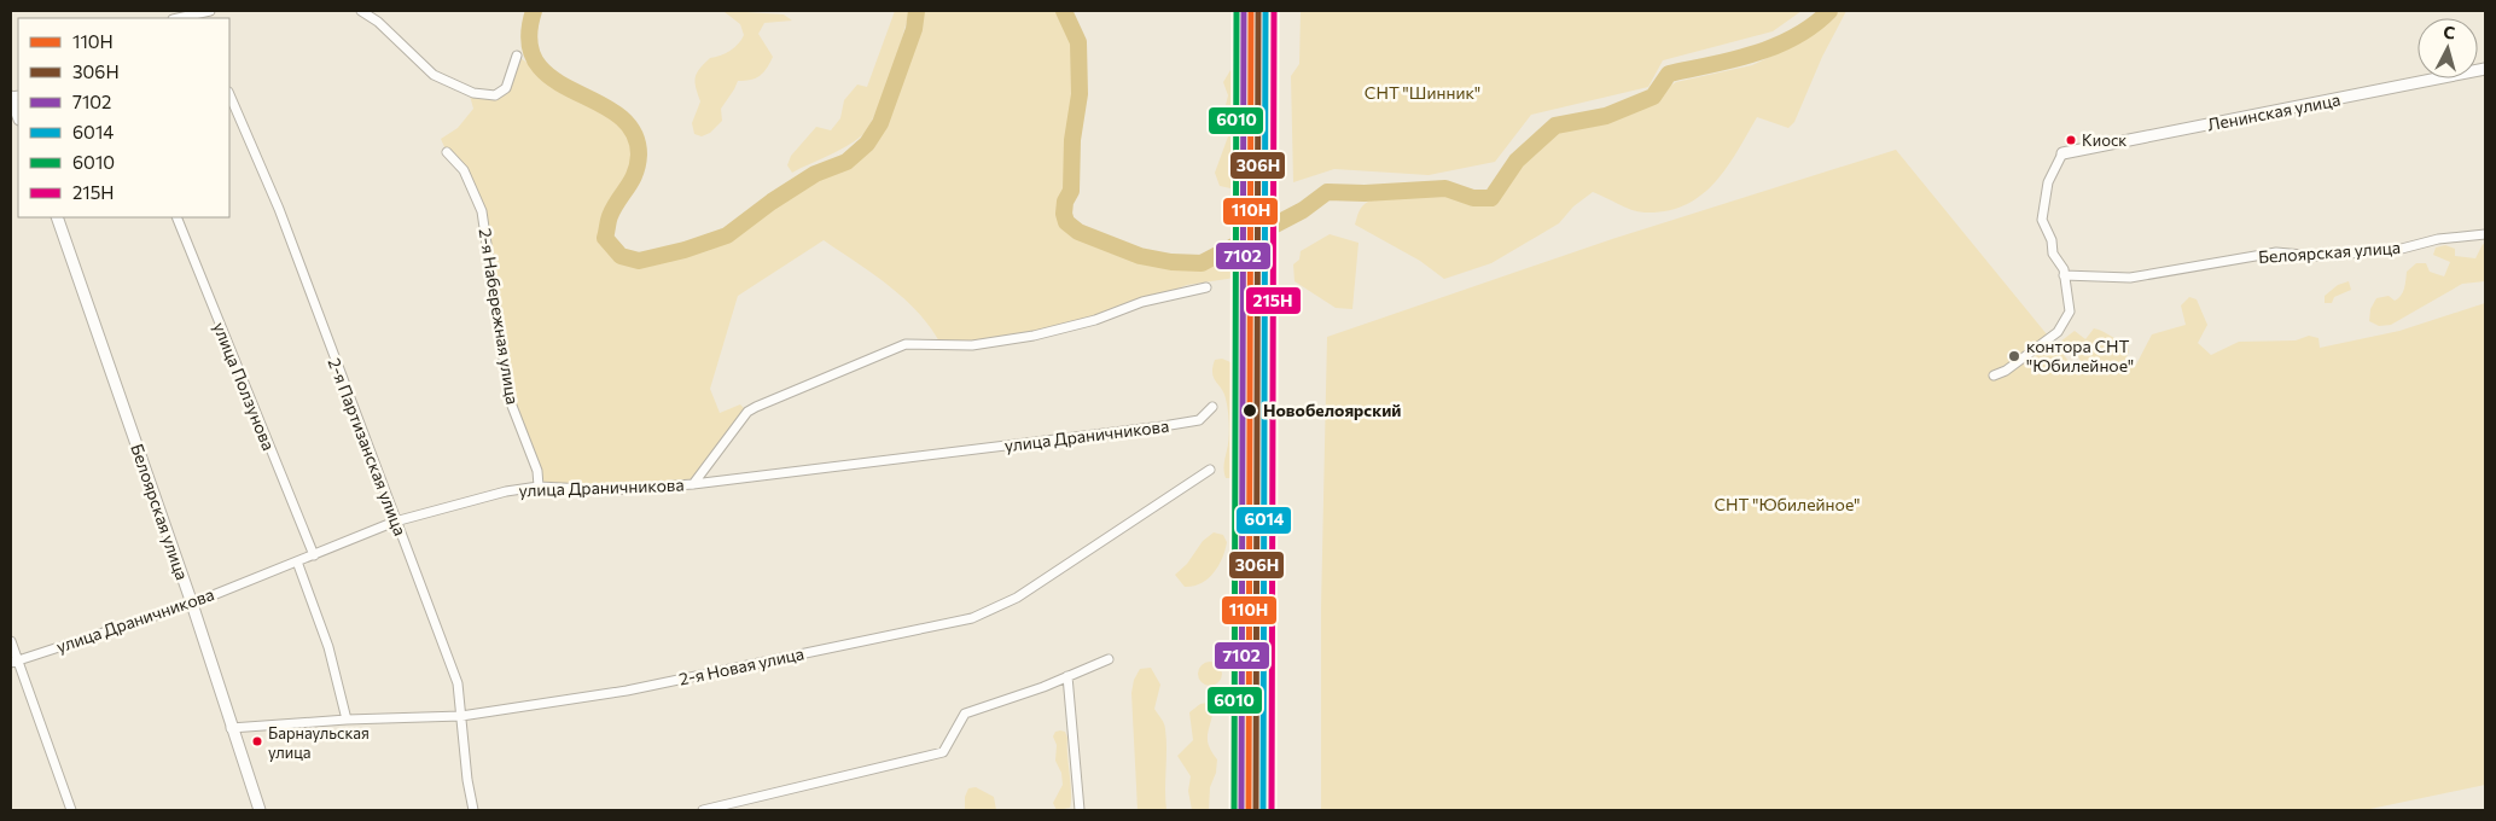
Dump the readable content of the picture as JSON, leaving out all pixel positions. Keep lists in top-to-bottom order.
{
  "streets": {
    "street": [
      "Ленинская улица",
      "Белоярская улица",
      "2-я Набережная улица",
      "улица Ползунова",
      "улица Драничникова",
      "2-я Партизанская улица",
      "2-я Новая улица"
    ]
  },
  "crossings": [
    ["Белоярская улица", "улица Драничникова"],
    ["Белоярская улица", "2-я Новая улица"],
    ["2-я Набережная улица", "улица Драничникова"],
    ["улица Ползунова", "улица Драничникова"],
    ["улица Драничникова", "2-я Партизанская улица"],
    ["2-я Партизанская улица", "2-я Новая улица"]
  ],
  "parks": ["СНТ \"Шинник\"", "СНТ \"Юбилейное\""],
  "places": [
    "Киоск",
    "контора СНТ \"Юбилейное\"",
    "Новобелоярский",
    "Барнаульская улица"
  ],
  "lines": [
    "transit line 110Н",
    "transit line 306Н",
    "transit line 7102",
    "transit line 6014",
    "transit line 6010",
    "transit line 215Н"
  ],
  "legend": [
    "110Н",
    "306Н",
    "7102",
    "6014",
    "6010",
    "215Н"
  ],
  "north": "top"
}
